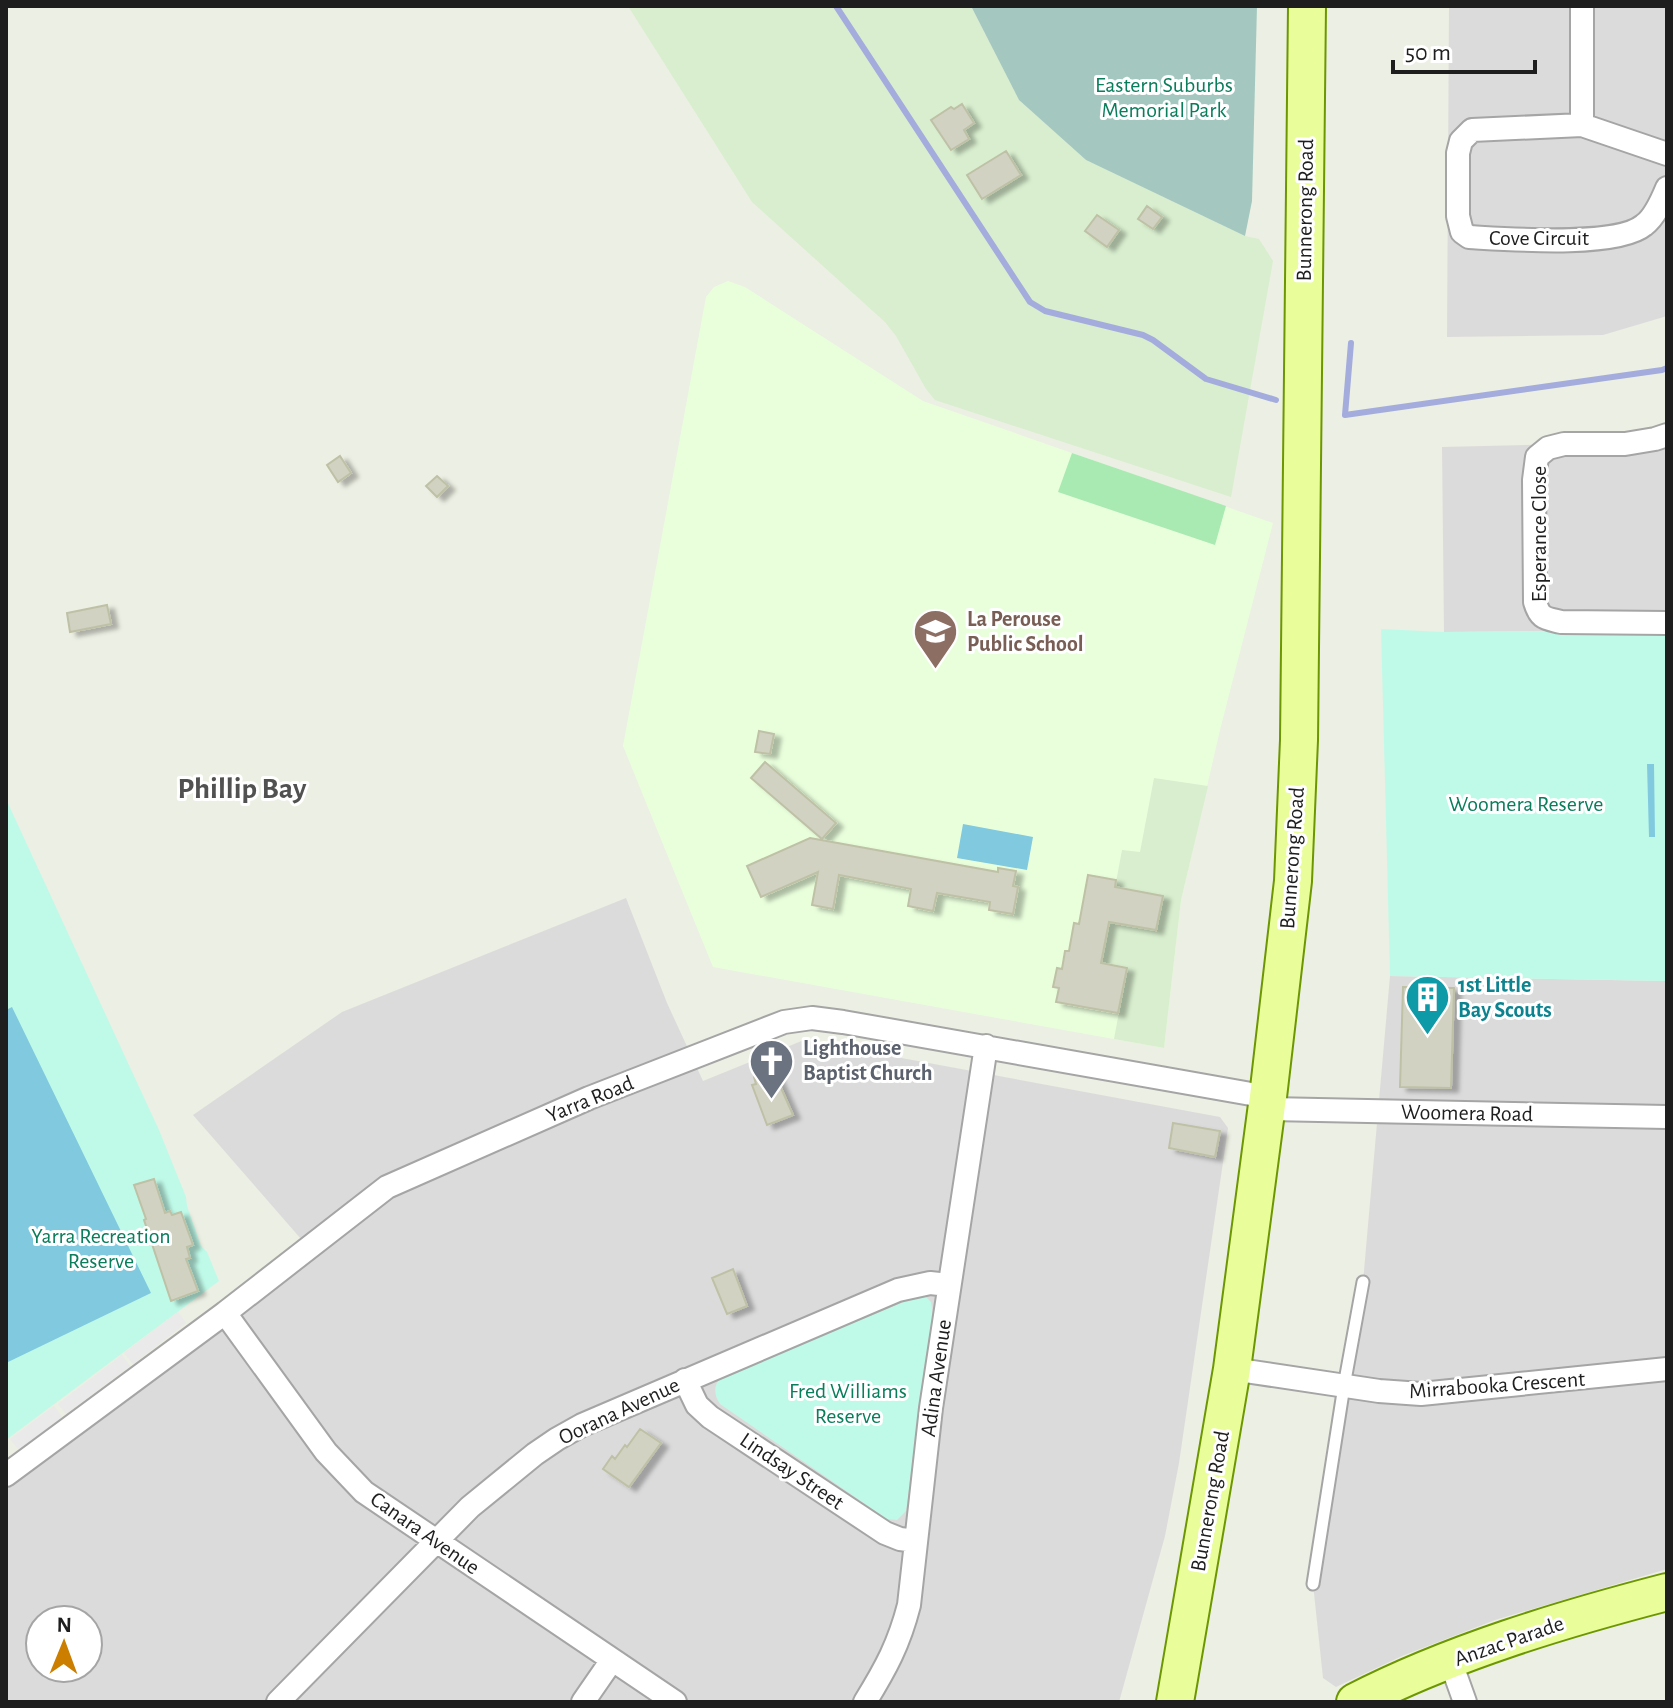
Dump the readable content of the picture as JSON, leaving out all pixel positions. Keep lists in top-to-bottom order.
{
  "streets": {
    "main road": ["Bunnerong Road", "Anzac Parade"],
    "street": [
      "Cove Circuit",
      "Esperance Close",
      "Yarra Road",
      "Woomera Road",
      "Adina Avenue",
      "Mirrabooka Crescent",
      "Oorana Avenue",
      "Lindsay Street",
      "Canara Avenue"
    ]
  },
  "crossings": [
    ["Bunnerong Road", "Yarra Road"],
    ["Bunnerong Road", "Woomera Road"],
    ["Bunnerong Road", "Mirrabooka Crescent"],
    ["Yarra Road", "Woomera Road"],
    ["Yarra Road", "Adina Avenue"],
    ["Yarra Road", "Canara Avenue"],
    ["Adina Avenue", "Oorana Avenue"],
    ["Adina Avenue", "Lindsay Street"],
    ["Oorana Avenue", "Lindsay Street"],
    ["Oorana Avenue", "Canara Avenue"]
  ],
  "districts": ["Phillip Bay"],
  "parks": [
    "Eastern Suburbs Memorial Park",
    "Woomera Reserve",
    "Yarra Recreation Reserve",
    "Fred Williams Reserve"
  ],
  "places": {
    "school or university": ["La Perouse Public School"],
    "building": ["1st Little Bay Scouts"],
    "church": ["Lighthouse Baptist Church"]
  },
  "scale_bar": "50 m",
  "north": "top"
}
